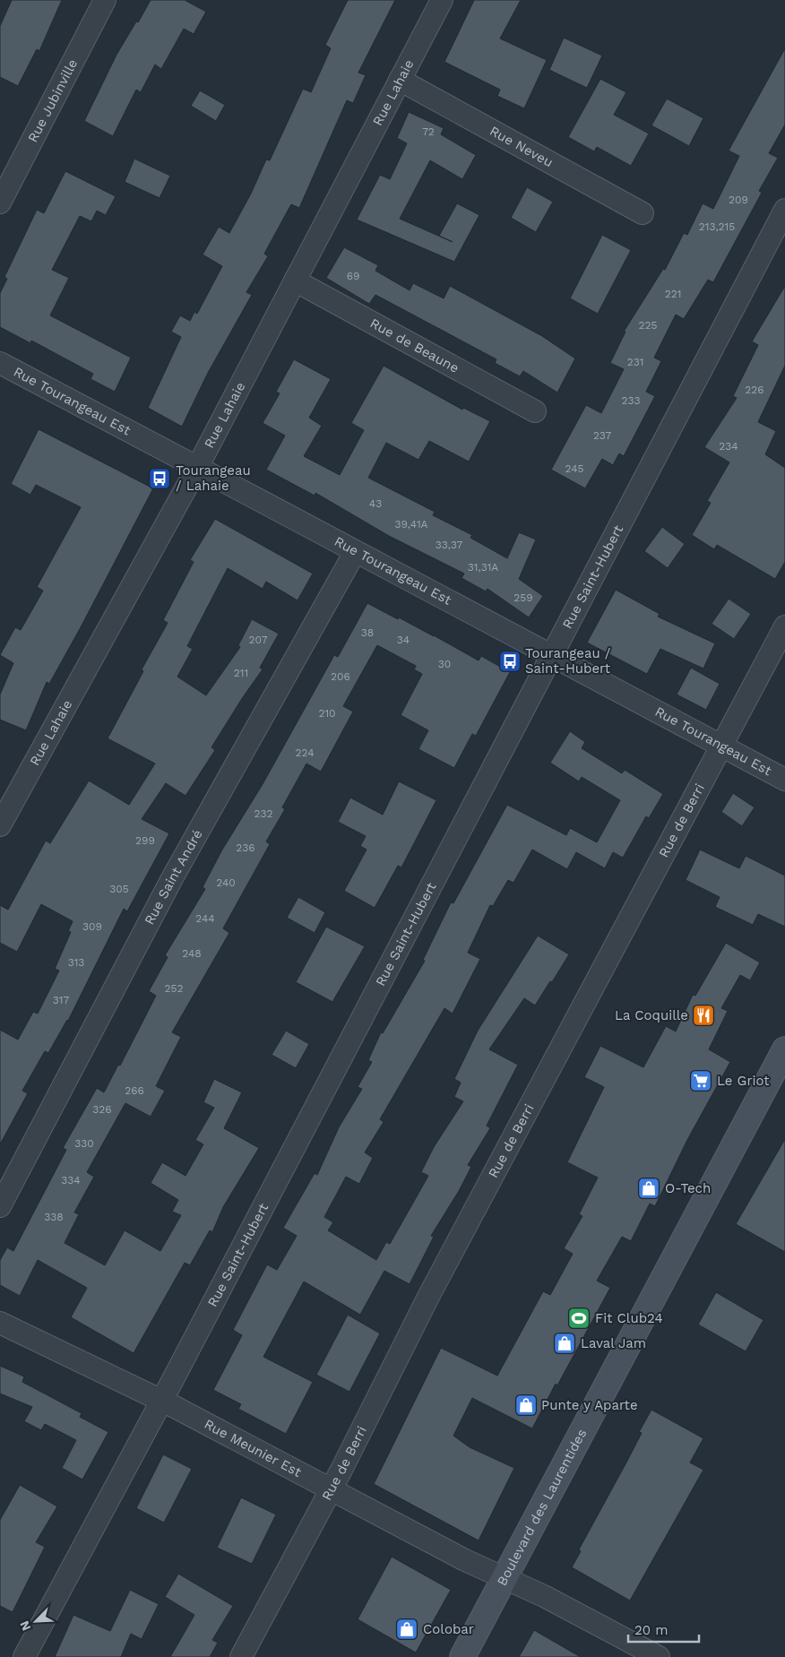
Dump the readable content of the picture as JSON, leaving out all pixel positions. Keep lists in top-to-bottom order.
{
  "streets": {
    "main road": ["Boulevard des Laurentides"],
    "street": [
      "Rue Lahaie",
      "Rue Jubinville",
      "Rue Neveu",
      "Rue de Beaune",
      "Rue Tourangeau Est",
      "Rue Saint-Hubert",
      "Rue de Berri",
      "Rue Saint André",
      "Rue Meunier Est"
    ]
  },
  "crossings": [
    ["Rue Lahaie", "Rue Neveu"],
    ["Rue Lahaie", "Rue de Beaune"],
    ["Rue Lahaie", "Rue Tourangeau Est"],
    ["Rue Tourangeau Est", "Rue Saint-Hubert"],
    ["Rue Tourangeau Est", "Rue de Berri"],
    ["Rue Tourangeau Est", "Rue Saint André"],
    ["Rue Saint-Hubert", "Rue Meunier Est"],
    ["Rue de Berri", "Rue Meunier Est"],
    ["Rue Meunier Est", "Boulevard des Laurentides"]
  ],
  "places": {
    "bus stop": ["Tourangeau / Lahaie", "Tourangeau / Saint-Hubert"],
    "restaurant": ["La Coquille"],
    "supermarket": ["Le Griot"],
    "shop": [
      "O-Tech",
      "Laval Jam",
      "Punte y Aparte",
      "Colobar"
    ],
    "sports": ["Fit Club24"]
  },
  "house_numbers": [
    "72",
    "209",
    "213,215",
    "69",
    "221",
    "225",
    "231",
    "226",
    "233",
    "237",
    "234",
    "245",
    "43",
    "39,41A",
    "33,37",
    "31,31A",
    "259",
    "38",
    "207",
    "34",
    "30",
    "211",
    "206",
    "210",
    "224",
    "232",
    "299",
    "236",
    "240",
    "305",
    "244",
    "309",
    "248",
    "313",
    "252",
    "317",
    "266",
    "326",
    "330",
    "334",
    "338"
  ],
  "scale_bar": "20 m",
  "north": "bottom left"
}
